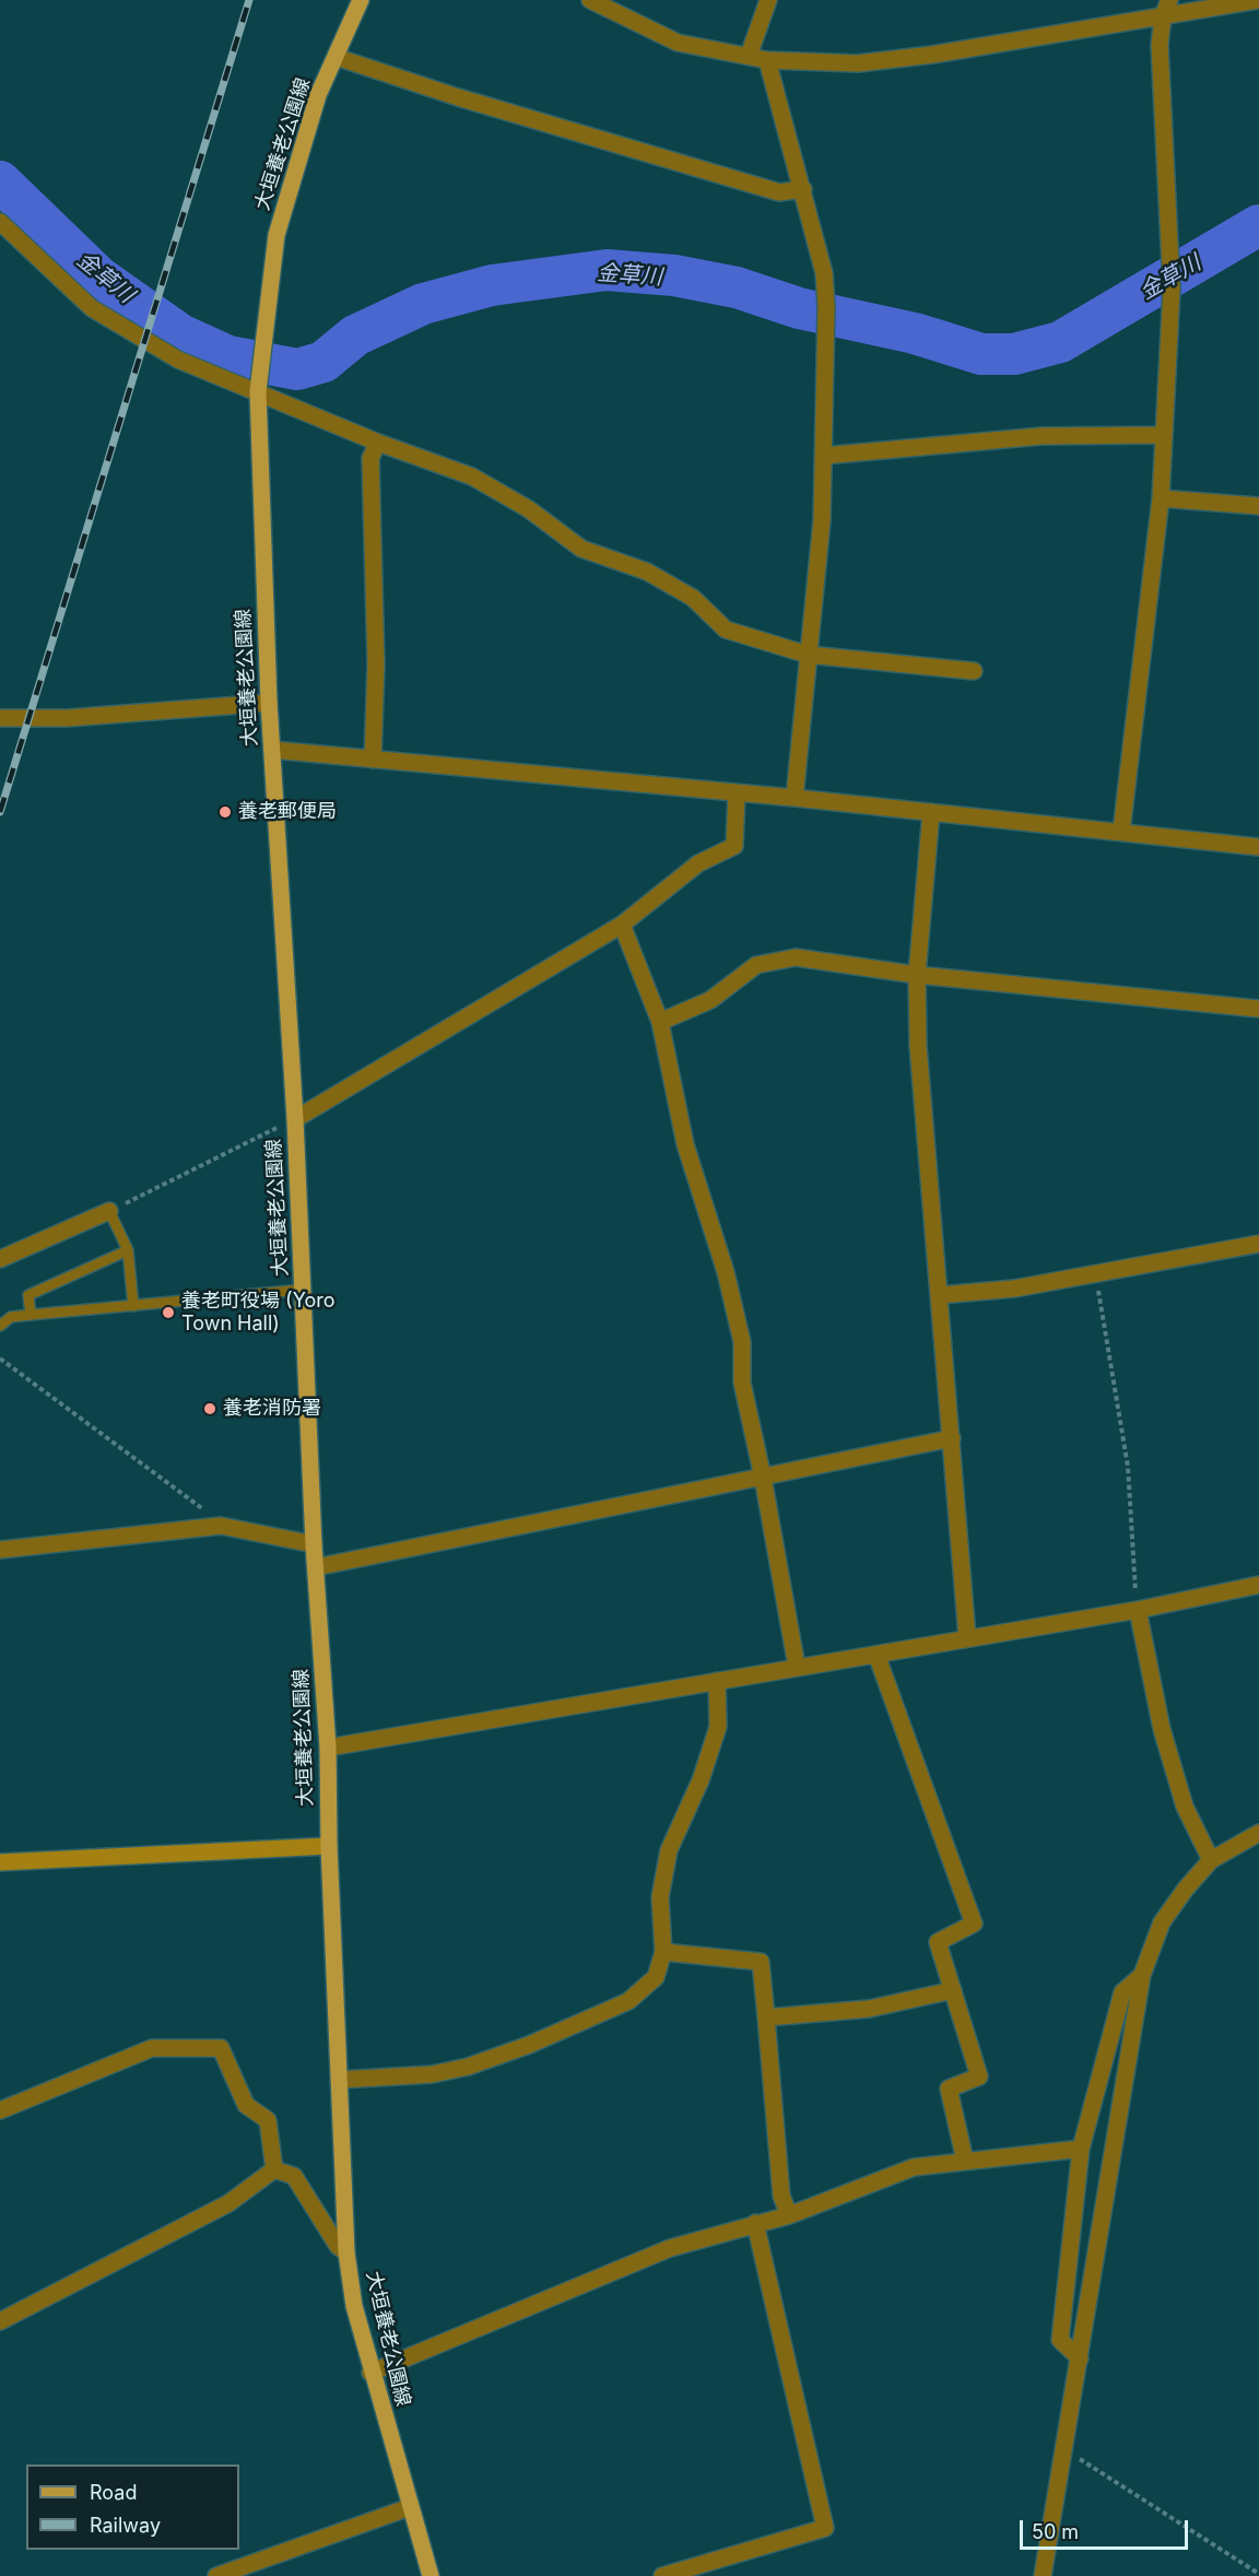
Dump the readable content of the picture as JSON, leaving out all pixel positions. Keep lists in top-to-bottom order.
{
  "streets": {
    "main road": ["大垣養老公園線"]
  },
  "water": ["金草川"],
  "places": ["養老郵便局", "養老町役場 (Yoro Town Hall)", "養老消防署"],
  "legend": ["Road", "Railway"],
  "scale_bar": "50 m"
}
